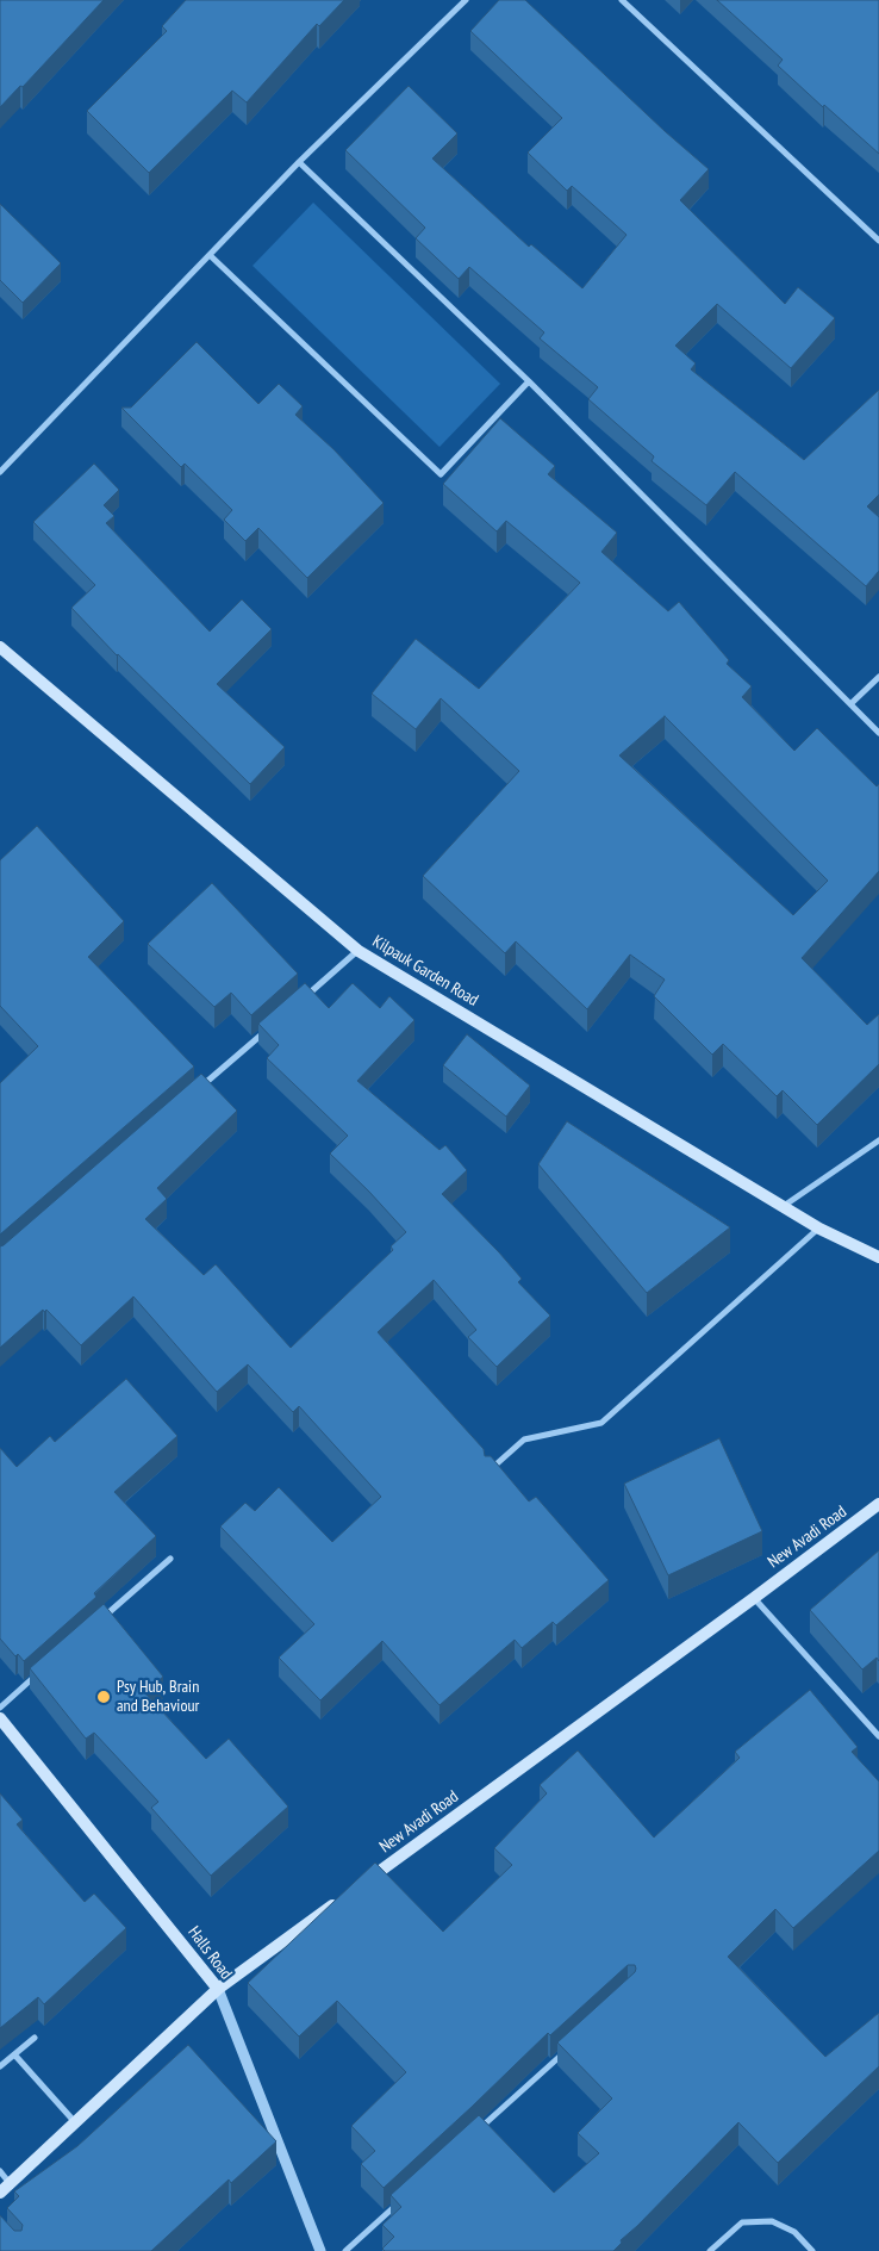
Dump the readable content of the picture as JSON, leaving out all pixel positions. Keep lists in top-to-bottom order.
{
  "streets": {
    "main road": ["Kilpauk Garden Road", "New Avadi Road", "Halls Road"]
  },
  "places": ["Psy Hub, Brain and Behaviour"]
}
